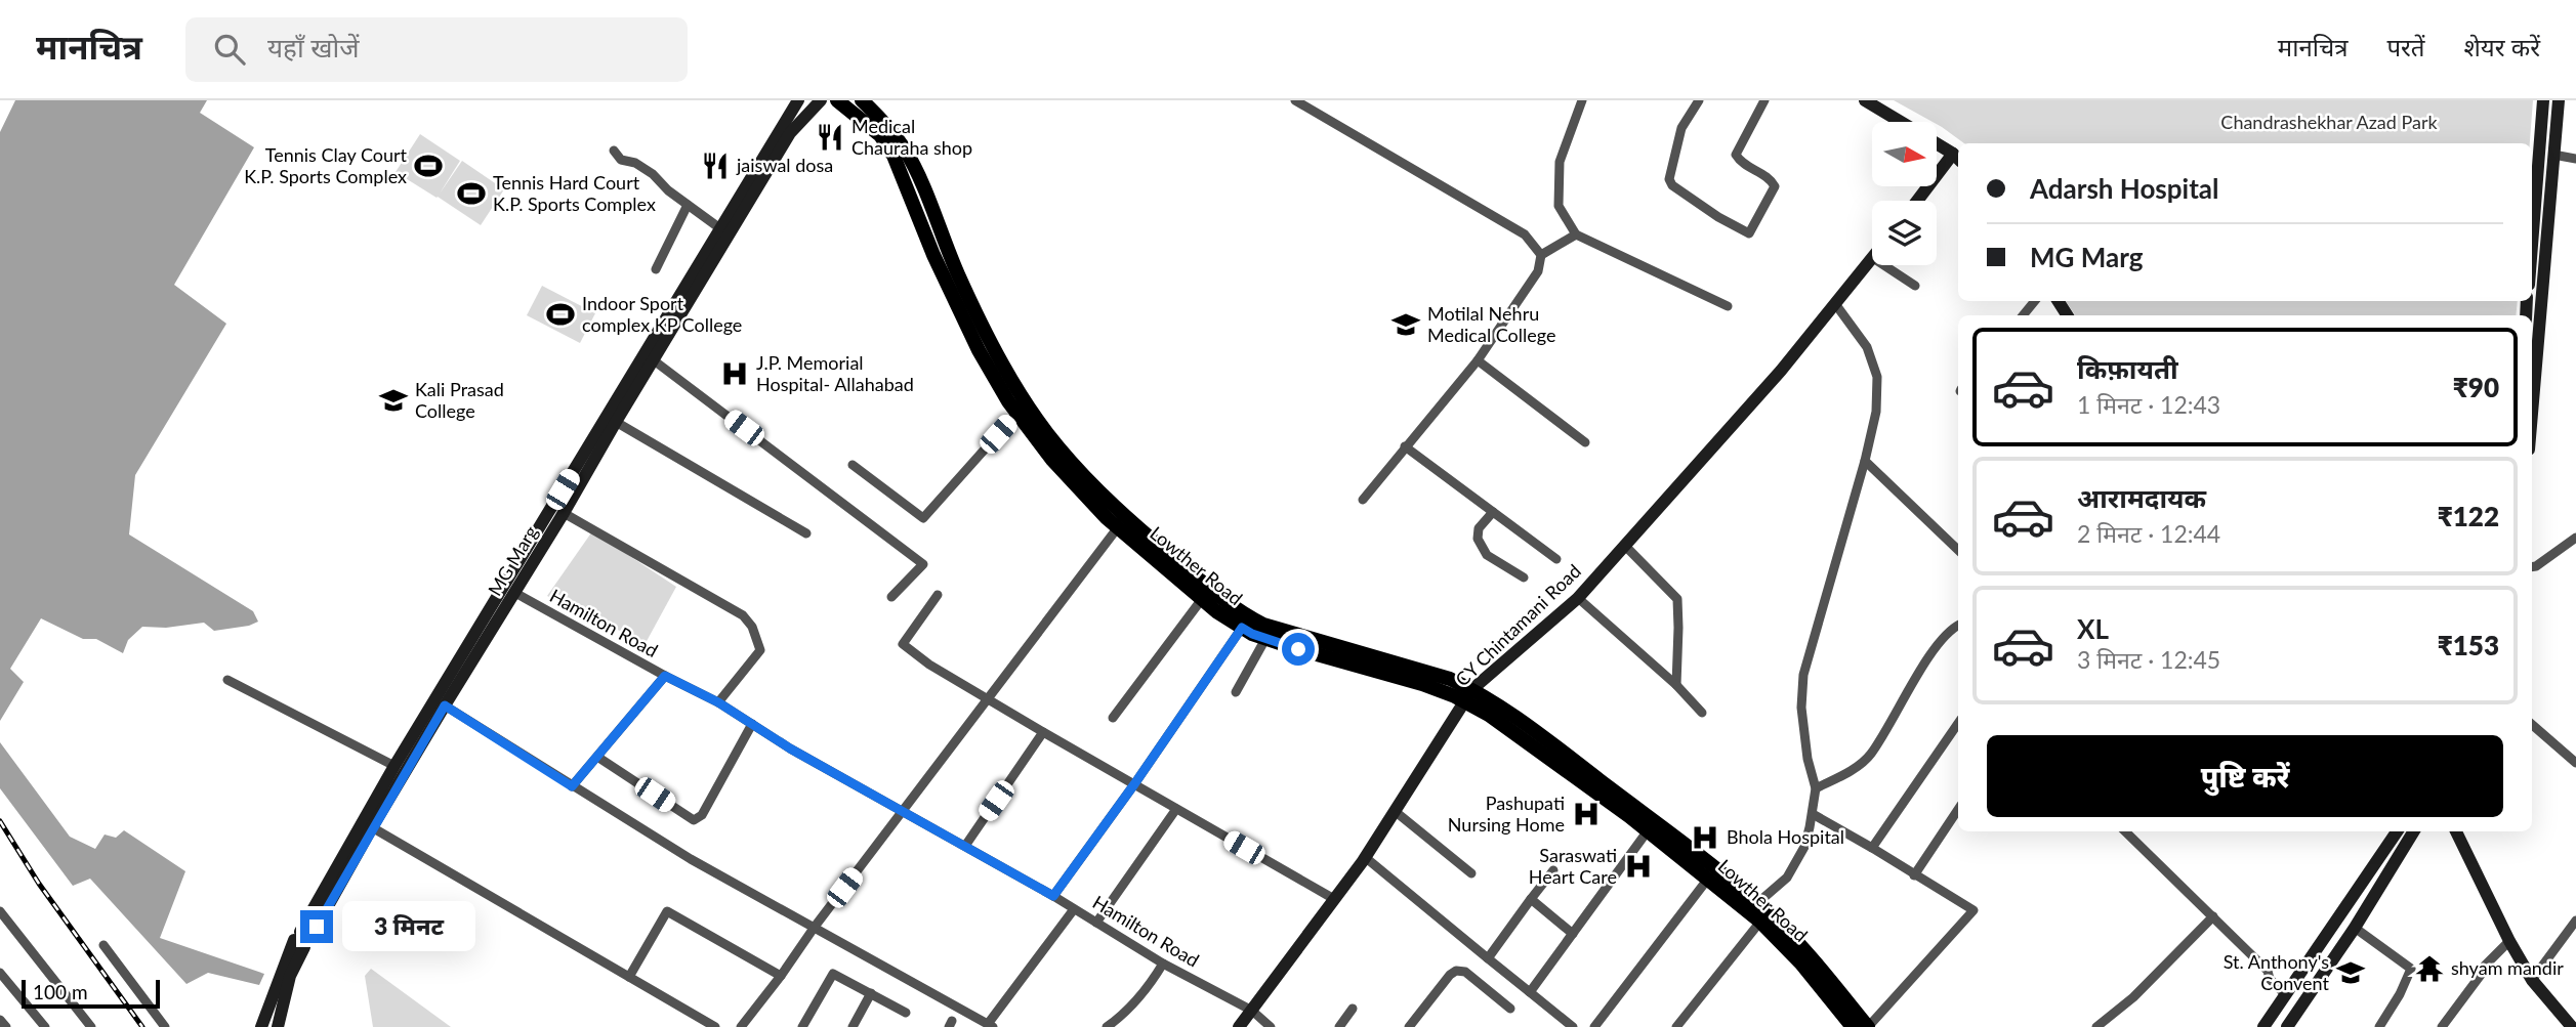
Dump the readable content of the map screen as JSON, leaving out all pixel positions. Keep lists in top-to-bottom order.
{
  "streets": {
    "main road": ["Lowther Road"],
    "street": ["MG Marg", "Hamilton Road", "CY Chintamani Road"]
  },
  "crossings": [
    ["MG Marg", "Hamilton Road"],
    ["Lowther Road", "CY Chintamani Road"],
    ["Hamilton Road", "CY Chintamani Road"]
  ],
  "parks": ["Chandrashekhar Azad Park"],
  "places": {
    "restaurant": ["Medical Chauraha shop", "jaiswal dosa"],
    "sports": ["Tennis Clay Court K.P. Sports Complex", "Tennis Hard Court K.P. Sports Complex", "Indoor Sport complex KP College"],
    "school or university": ["Motilal Nehru Medical College", "Kali Prasad College", "St. Anthony's Convent"],
    "hospital": [
      "J.P. Memorial Hospital- Allahabad",
      "Pashupati Nursing Home",
      "Bhola Hospital",
      "Saraswati Heart Care"
    ],
    "temple": ["shyam mandir"]
  },
  "scale_bar": "100 m",
  "north": "right",
  "page": {
    "header": "मानचित्र",
    "search": "यहाँ खोजें",
    "nav": ["मानचित्र", "परतें", "शेयर करें"],
    "banner": ["Adarsh Hospital", "MG Marg"],
    "list": [
      {
        "name": "किफ़ायती",
        "note": "1 मिनट · 12:43",
        "value": "₹90"
      },
      {
        "name": "आरामदायक",
        "note": "2 मिनट · 12:44",
        "value": "₹122"
      },
      {
        "name": "XL",
        "note": "3 मिनट · 12:45",
        "value": "₹153"
      }
    ],
    "buttons": "पुष्टि करें",
    "bubble": "3 मिनट",
    "scale": "100 m"
  }
}
